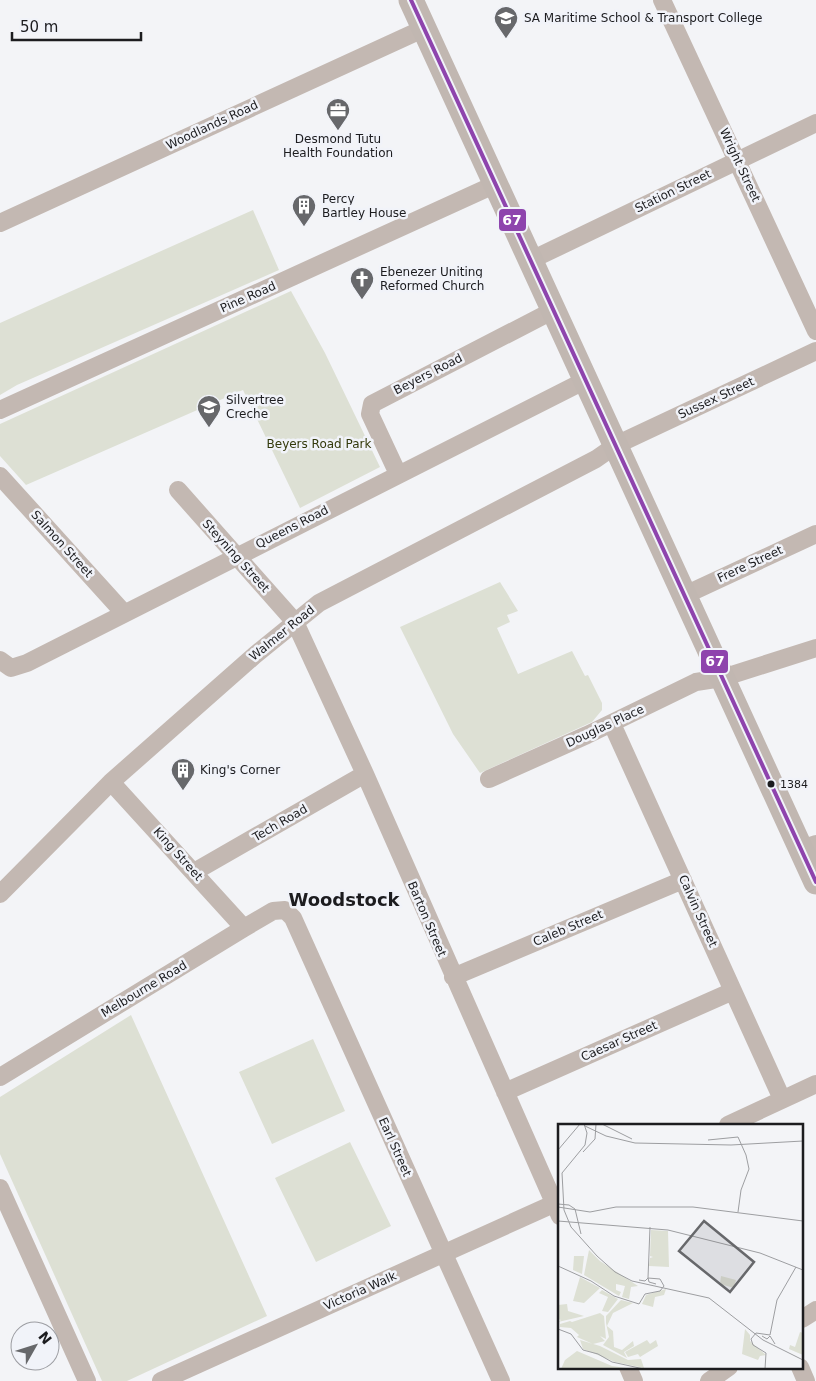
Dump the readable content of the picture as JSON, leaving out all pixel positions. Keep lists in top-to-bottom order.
{
  "streets": {
    "street": [
      "Woodlands Road",
      "Wright Street",
      "Station Street",
      "Pine Road",
      "Beyers Road",
      "Sussex Street",
      "Queens Road",
      "Salmon Street",
      "Steyning Street",
      "Frere Street",
      "Walmer Road",
      "Douglas Place",
      "Tech Road",
      "King Street",
      "Calvin Street",
      "Barton Street",
      "Caleb Street",
      "Melbourne Road",
      "Caesar Street",
      "Earl Street",
      "Victoria Walk"
    ]
  },
  "crossings": [
    ["Wright Street", "Station Street"],
    ["Beyers Road", "Queens Road"],
    ["Sussex Street", "Walmer Road"],
    ["Queens Road", "Salmon Street"],
    ["Queens Road", "Steyning Street"],
    ["Steyning Street", "Walmer Road"],
    ["Steyning Street", "Barton Street"],
    ["Walmer Road", "King Street"],
    ["Walmer Road", "Barton Street"],
    ["Douglas Place", "Calvin Street"],
    ["Tech Road", "King Street"],
    ["Tech Road", "Barton Street"],
    ["King Street", "Melbourne Road"],
    ["Calvin Street", "Caleb Street"],
    ["Calvin Street", "Caesar Street"],
    ["Barton Street", "Caleb Street"],
    ["Barton Street", "Caesar Street"],
    ["Barton Street", "Victoria Walk"],
    ["Melbourne Road", "Earl Street"],
    ["Earl Street", "Victoria Walk"]
  ],
  "districts": ["Woodstock"],
  "parks": ["Beyers Road Park"],
  "places": {
    "school or university": ["SA Maritime School & Transport College", "Silvertree Creche"],
    "office": ["Desmond Tutu Health Foundation"],
    "building": ["Percy Bartley House", "King's Corner"],
    "church": ["Ebenezer Uniting Reformed Church"],
    "other": ["1384"]
  },
  "lines": ["transit line 67"],
  "scale_bar": "50 m",
  "north": "top right"
}
